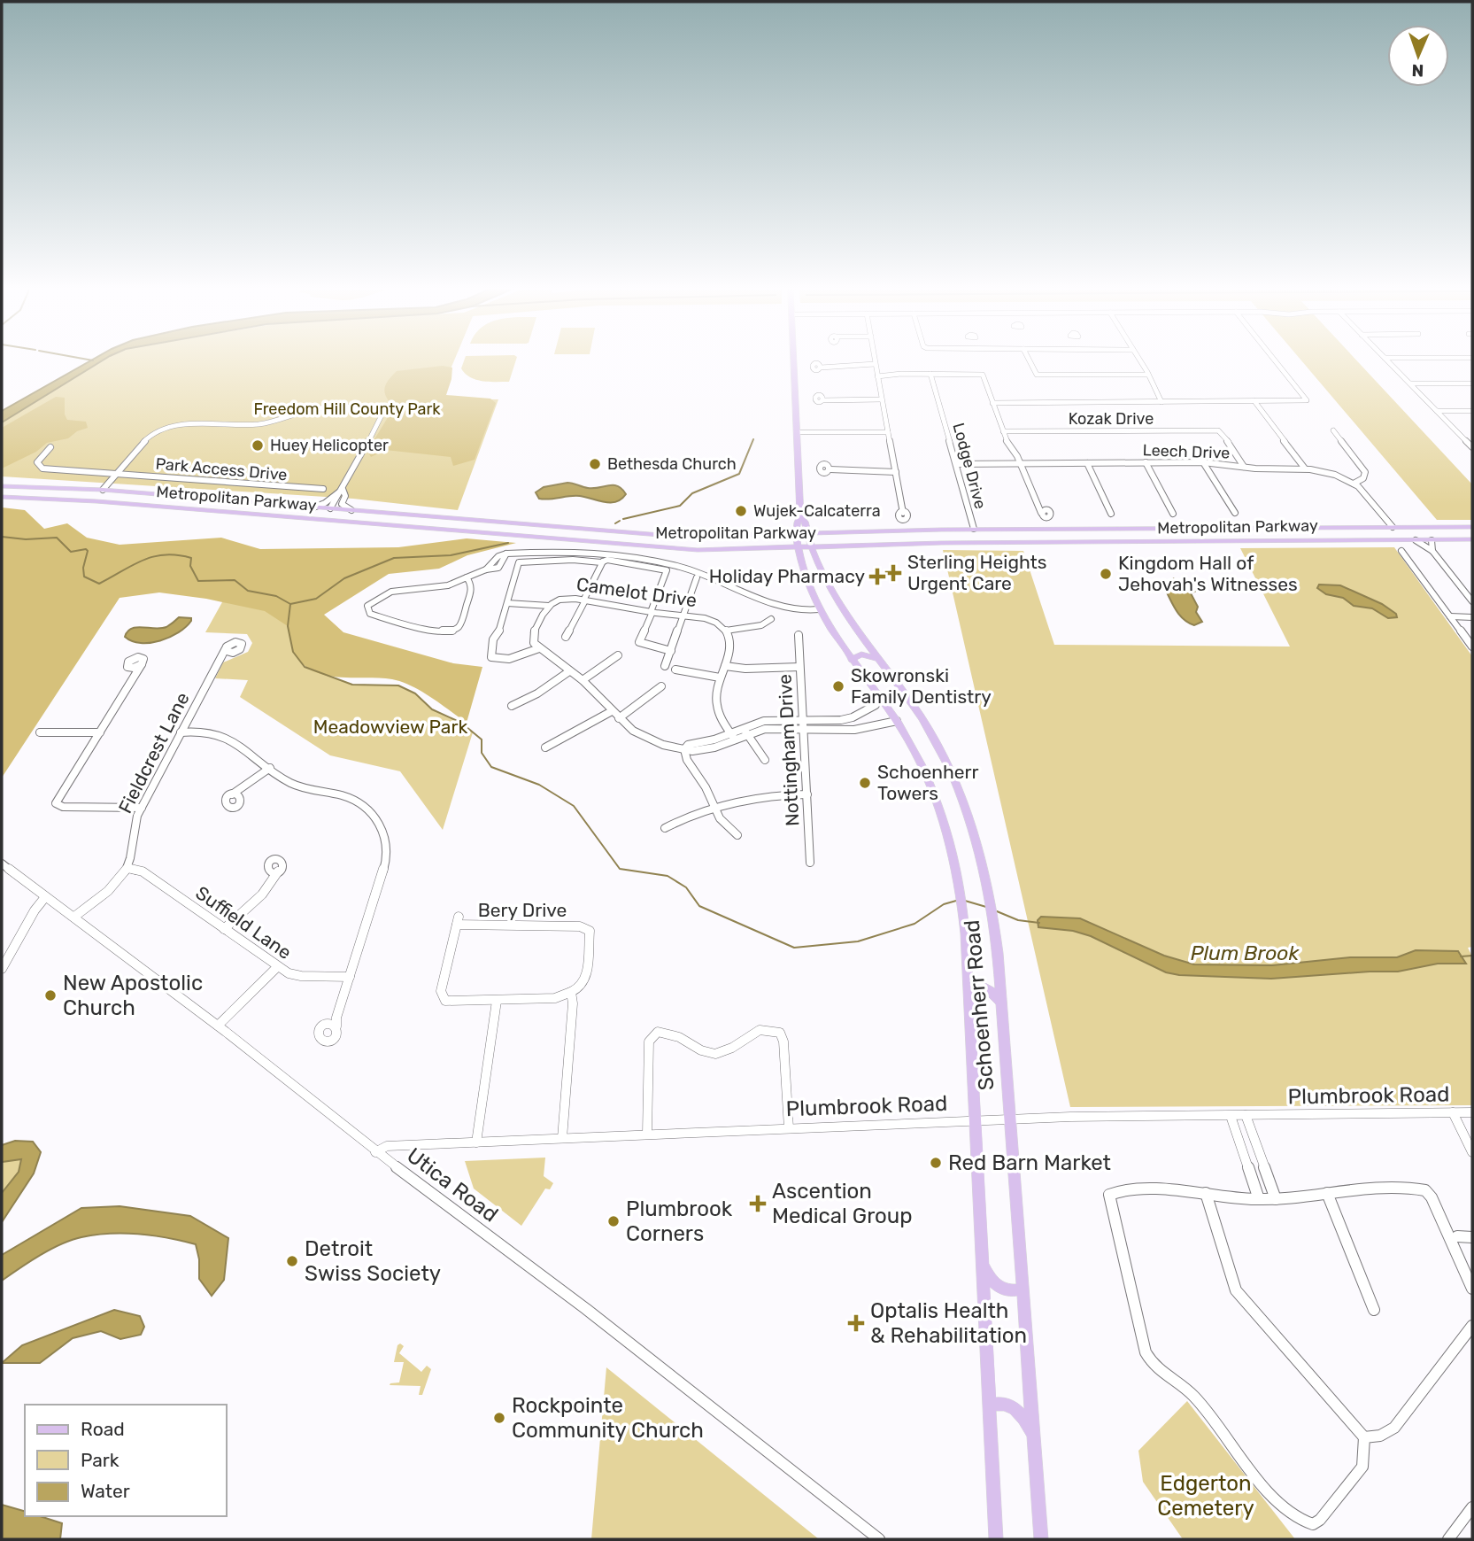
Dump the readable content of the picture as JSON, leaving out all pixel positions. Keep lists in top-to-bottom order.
{
  "streets": {
    "main road": ["Metropolitan Parkway", "Schoenherr Road"],
    "street": [
      "Kozak Drive",
      "Leech Drive",
      "Lodge Drive",
      "Park Access Drive",
      "Camelot Drive",
      "Nottingham Drive",
      "Fieldcrest Lane",
      "Bery Drive",
      "Suffield Lane",
      "Plumbrook Road",
      "Utica Road"
    ]
  },
  "crossings": [
    ["Kozak Drive", "Leech Drive"],
    ["Leech Drive", "Lodge Drive"],
    ["Leech Drive", "Metropolitan Parkway"],
    ["Lodge Drive", "Metropolitan Parkway"],
    ["Park Access Drive", "Metropolitan Parkway"],
    ["Metropolitan Parkway", "Schoenherr Road"],
    ["Fieldcrest Lane", "Suffield Lane"],
    ["Schoenherr Road", "Plumbrook Road"],
    ["Plumbrook Road", "Utica Road"]
  ],
  "water": ["Plum Brook"],
  "parks": ["Freedom Hill County Park", "Meadowview Park", "Edgerton Cemetery"],
  "places": {
    "other": [
      "Huey Helicopter",
      "Bethesda Church",
      "Wujek-Calcaterra",
      "Kingdom Hall of Jehovah's Witnesses",
      "Skowronski Family Dentistry",
      "Schoenherr Towers",
      "New Apostolic Church",
      "Red Barn Market",
      "Plumbrook Corners",
      "Detroit Swiss Society",
      "Rockpointe Community Church"
    ],
    "health": [
      "Sterling Heights Urgent Care",
      "Holiday Pharmacy",
      "Ascention Medical Group",
      "Optalis Health & Rehabilitation"
    ]
  },
  "legend": ["Road", "Park", "Water"],
  "north": "bottom"
}
